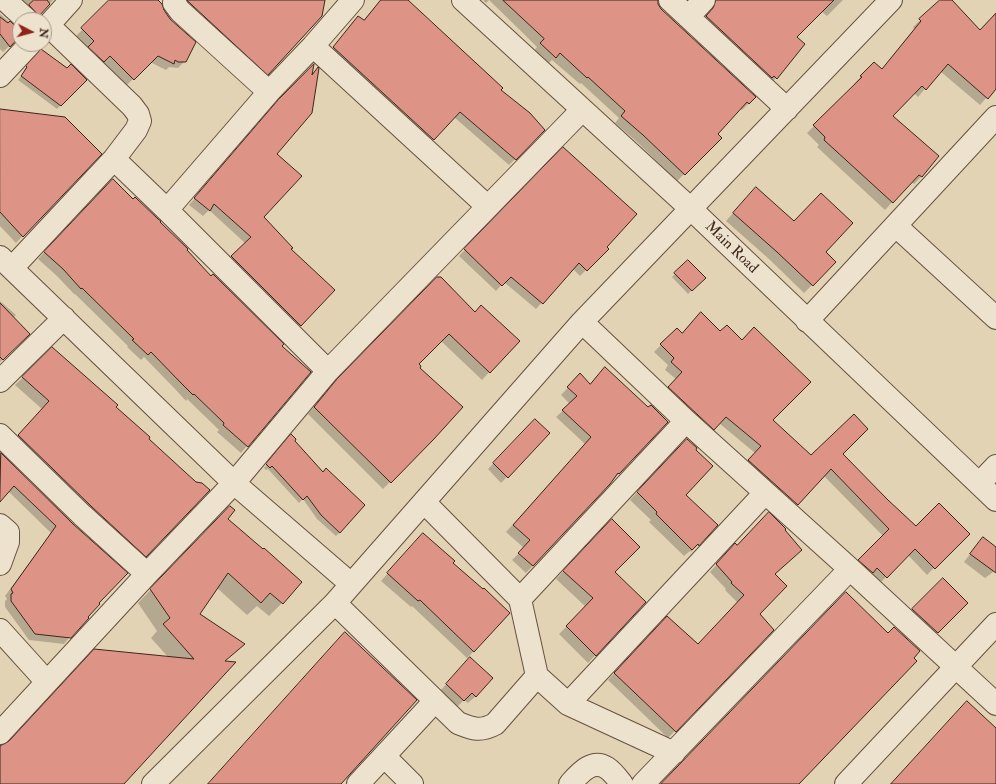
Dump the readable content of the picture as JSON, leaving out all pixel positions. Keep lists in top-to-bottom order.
{
  "streets": {
    "street": ["Main Road"]
  },
  "north": "right"
}
